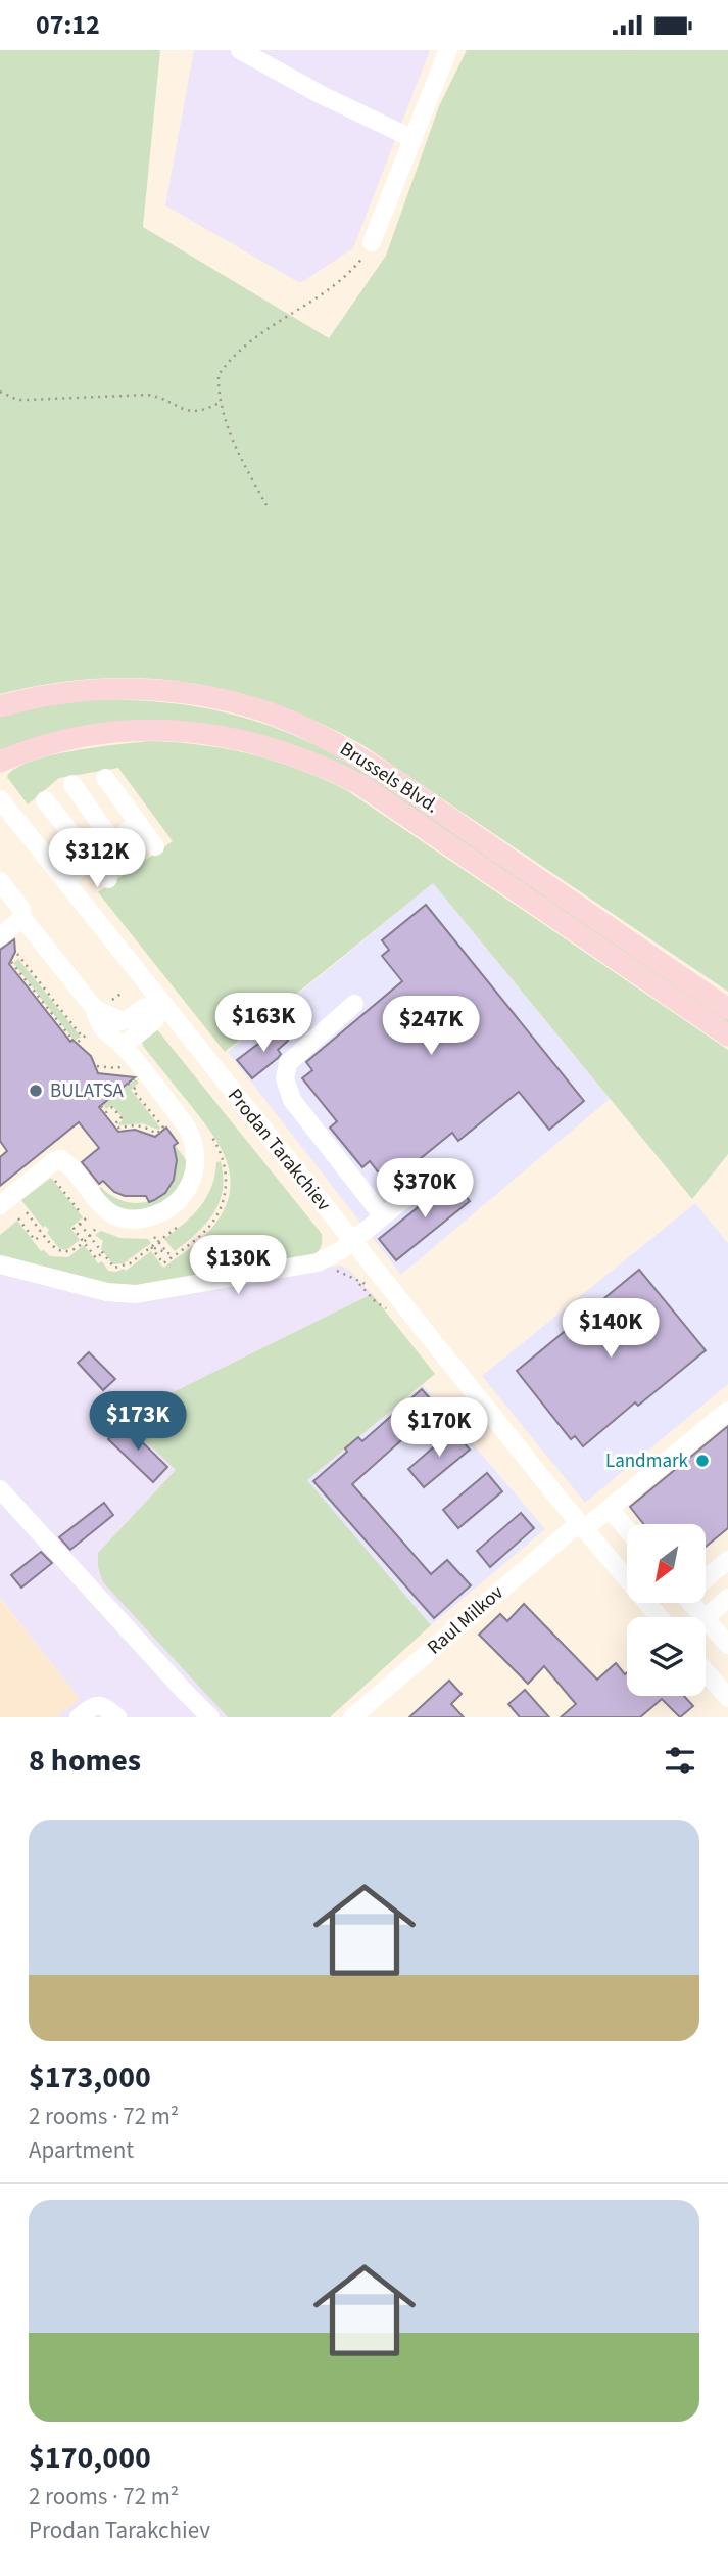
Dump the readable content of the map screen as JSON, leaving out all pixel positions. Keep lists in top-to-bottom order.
{
  "streets": {
    "main road": ["Brussels Blvd."],
    "street": ["Prodan Tarakchiev", "Raul Milkov"]
  },
  "crossings": [
    ["Prodan Tarakchiev", "Raul Milkov"]
  ],
  "places": ["BULATSA", "Landmark"],
  "north": "bottom left",
  "page": {
    "status": "07:12",
    "price": [
      "$312K",
      "$163K",
      "$247K",
      "$370K",
      "$130K",
      "$140K",
      "$173K",
      "$170K"
    ],
    "heading": "8 homes",
    "list": [
      {
        "name": "$173,000",
        "note": "2 rooms · 72 m² · Apartment"
      },
      {
        "name": "$170,000",
        "note": "2 rooms · 72 m² · Prodan Tarakchiev"
      }
    ]
  }
}
